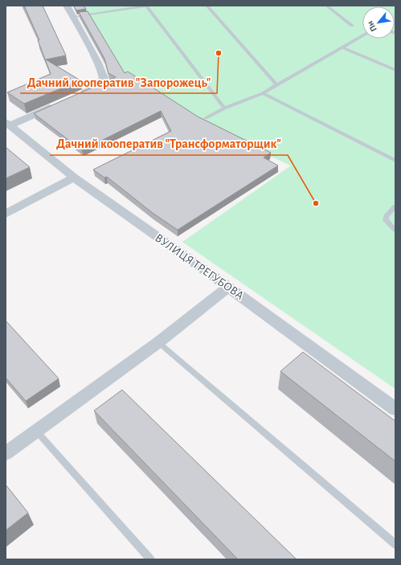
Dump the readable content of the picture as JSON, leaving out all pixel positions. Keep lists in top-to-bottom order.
{
  "streets": {
    "street": ["ВУЛИЦЯ ТРЕГУБОВА"]
  },
  "places": ["Дачний кооператив \"Запорожець\"", "Дачний кооператив \"Трансформаторщик\""],
  "north": "bottom left"
}
